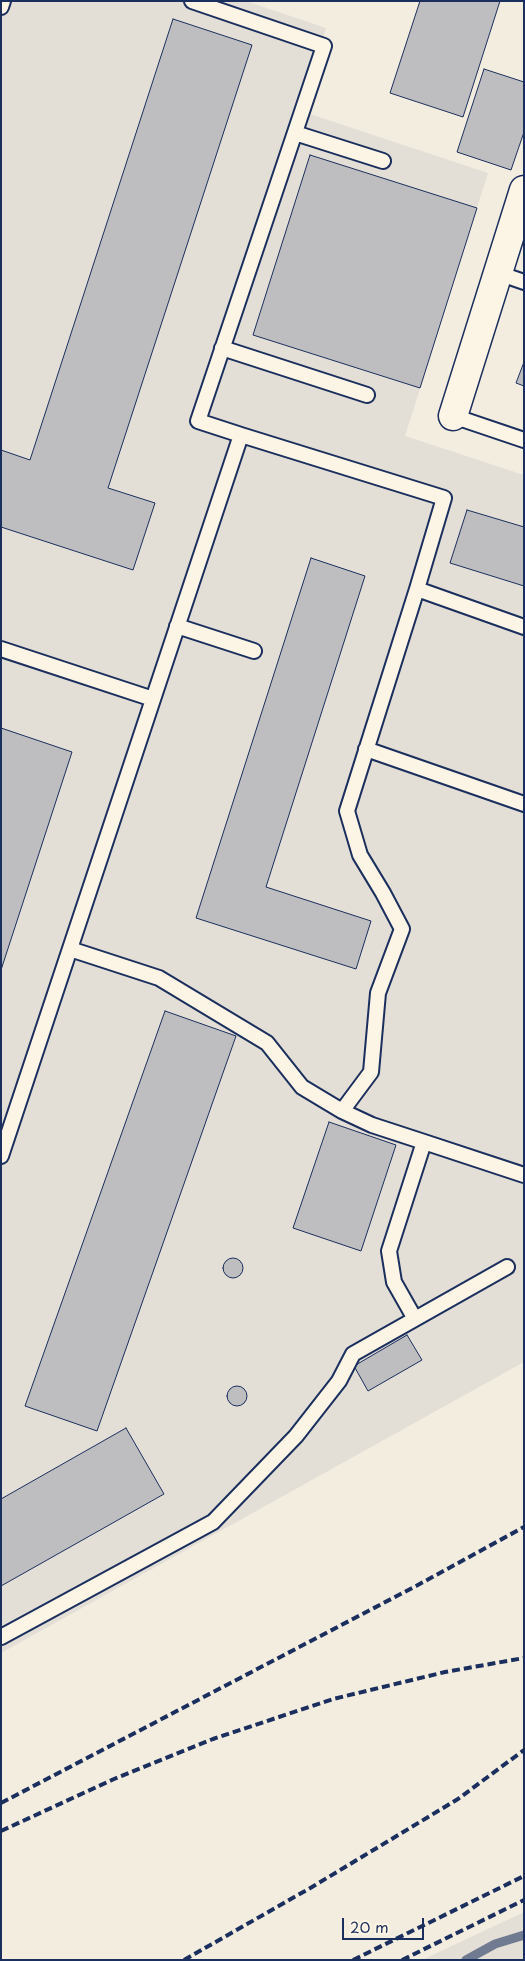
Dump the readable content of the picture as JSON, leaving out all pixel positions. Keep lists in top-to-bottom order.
{
  "scale_bar": "20 m"
}
